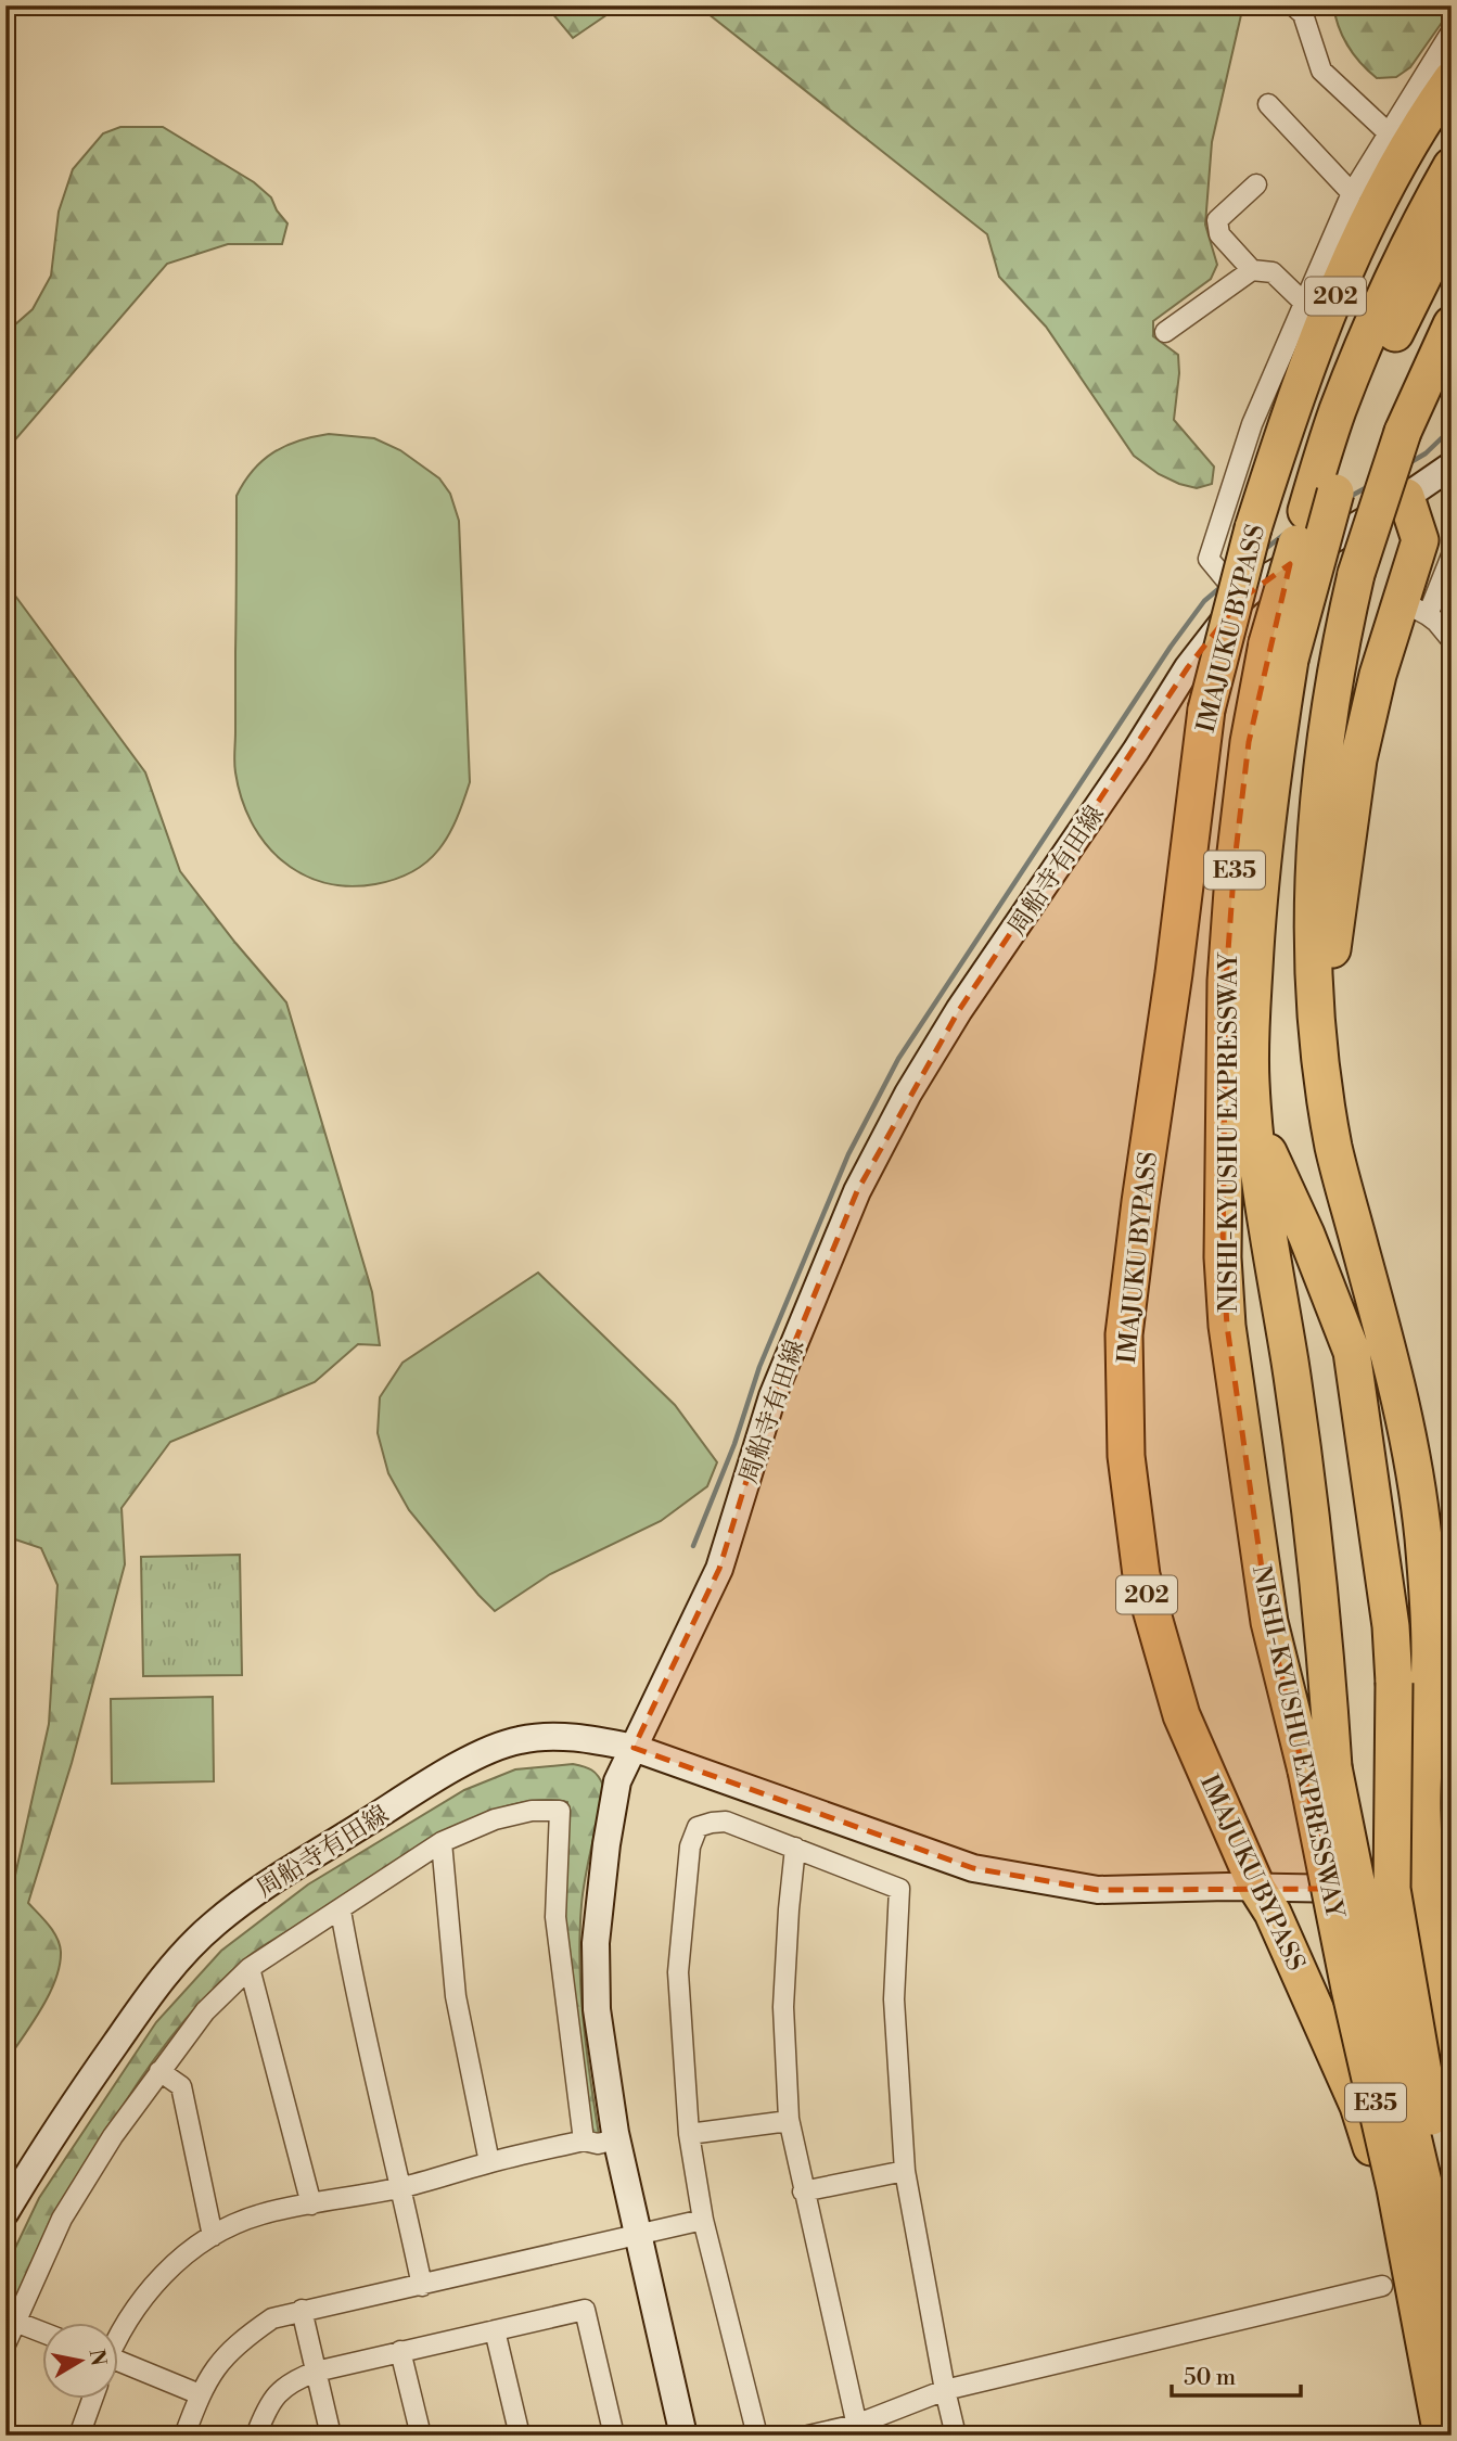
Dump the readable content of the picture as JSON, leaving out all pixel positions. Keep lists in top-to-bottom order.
{
  "streets": {
    "highway": [
      "202",
      "IMAJUKU BYPASS",
      "E35",
      "NISHI-KYUSHU EXPRESSWAY"
    ],
    "main road": ["周船寺有田線"]
  },
  "scale_bar": "50 m",
  "north": "right"
}
